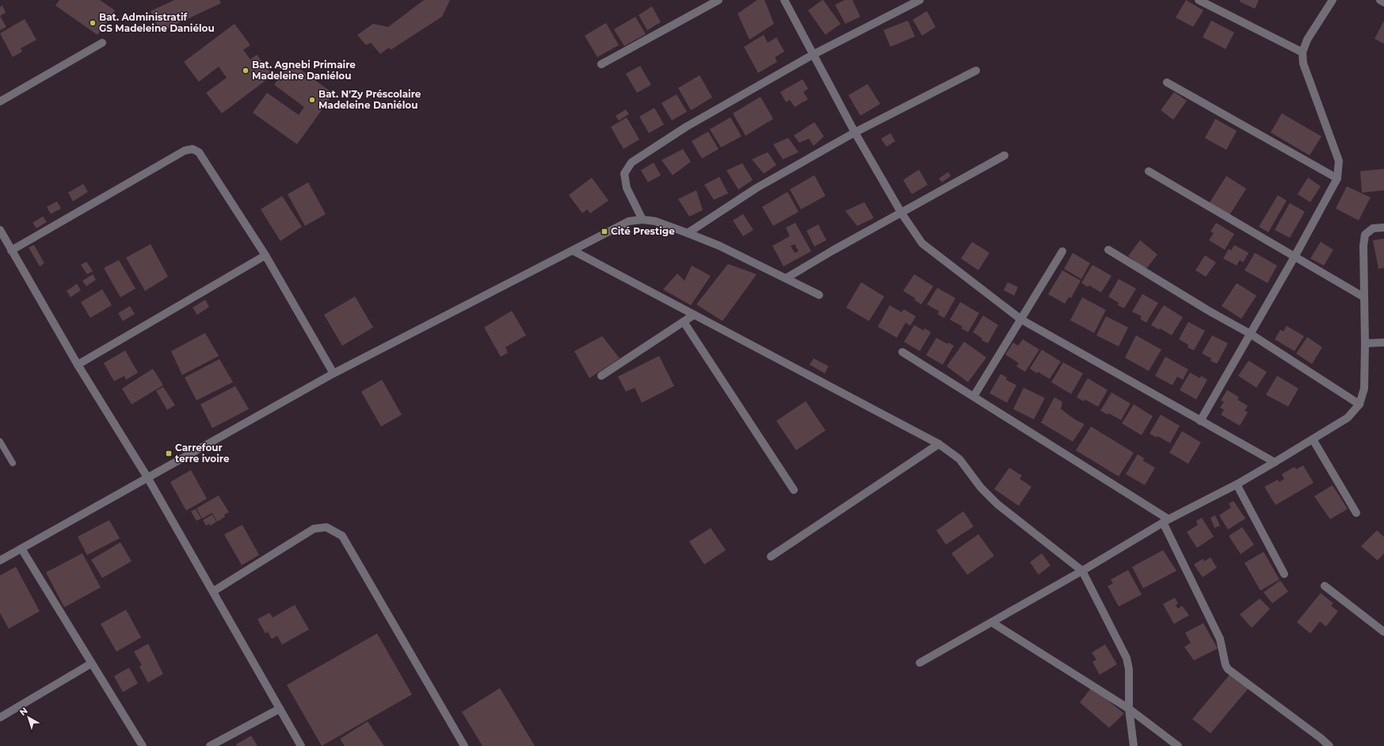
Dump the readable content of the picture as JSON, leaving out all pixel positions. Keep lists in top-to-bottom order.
{
  "places": {
    "other": ["Bat. Administratif GS Madeleine Daniélou", "Bat. Agnebi Primaire Madeleine Daniélou", "Bat. N'Zy Préscolaire Madeleine Daniélou"],
    "transit": ["Cité Prestige", "Carrefour terre ivoire"]
  },
  "north": "top left"
}
